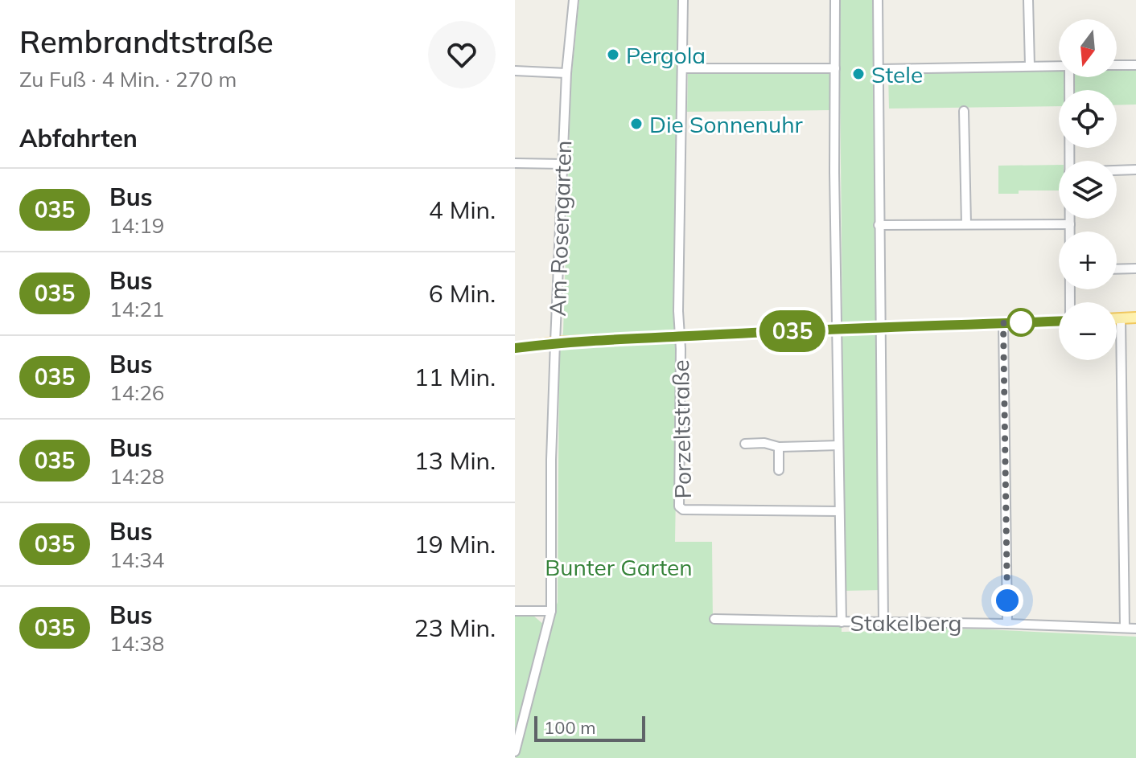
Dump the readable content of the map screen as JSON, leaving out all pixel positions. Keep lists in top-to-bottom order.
{
  "streets": {
    "street": ["Am Rosengarten", "Porzeltstraße", "Stakelberg"]
  },
  "parks": ["Bunter Garten"],
  "places": ["Pergola", "Stele", "Die Sonnenuhr"],
  "lines": ["bus line 035"],
  "scale_bar": "100 m",
  "north": "bottom",
  "page": {
    "heading": [
      ["Rembrandtstraße", "Zu Fuß · 4 Min. · 270 m"],
      "Abfahrten"
    ],
    "on_map": "035",
    "map_buttons": ["+", "−"],
    "list": [
      {
        "mark": "035",
        "name": "Bus",
        "note": "14:19",
        "value": "4 Min."
      },
      {
        "mark": "035",
        "name": "Bus",
        "note": "14:21",
        "value": "6 Min."
      },
      {
        "mark": "035",
        "name": "Bus",
        "note": "14:26",
        "value": "11 Min."
      },
      {
        "mark": "035",
        "name": "Bus",
        "note": "14:28",
        "value": "13 Min."
      },
      {
        "mark": "035",
        "name": "Bus",
        "note": "14:34",
        "value": "19 Min."
      },
      {
        "mark": "035",
        "name": "Bus",
        "note": "14:38",
        "value": "23 Min."
      }
    ],
    "scale": "100 m"
  }
}
